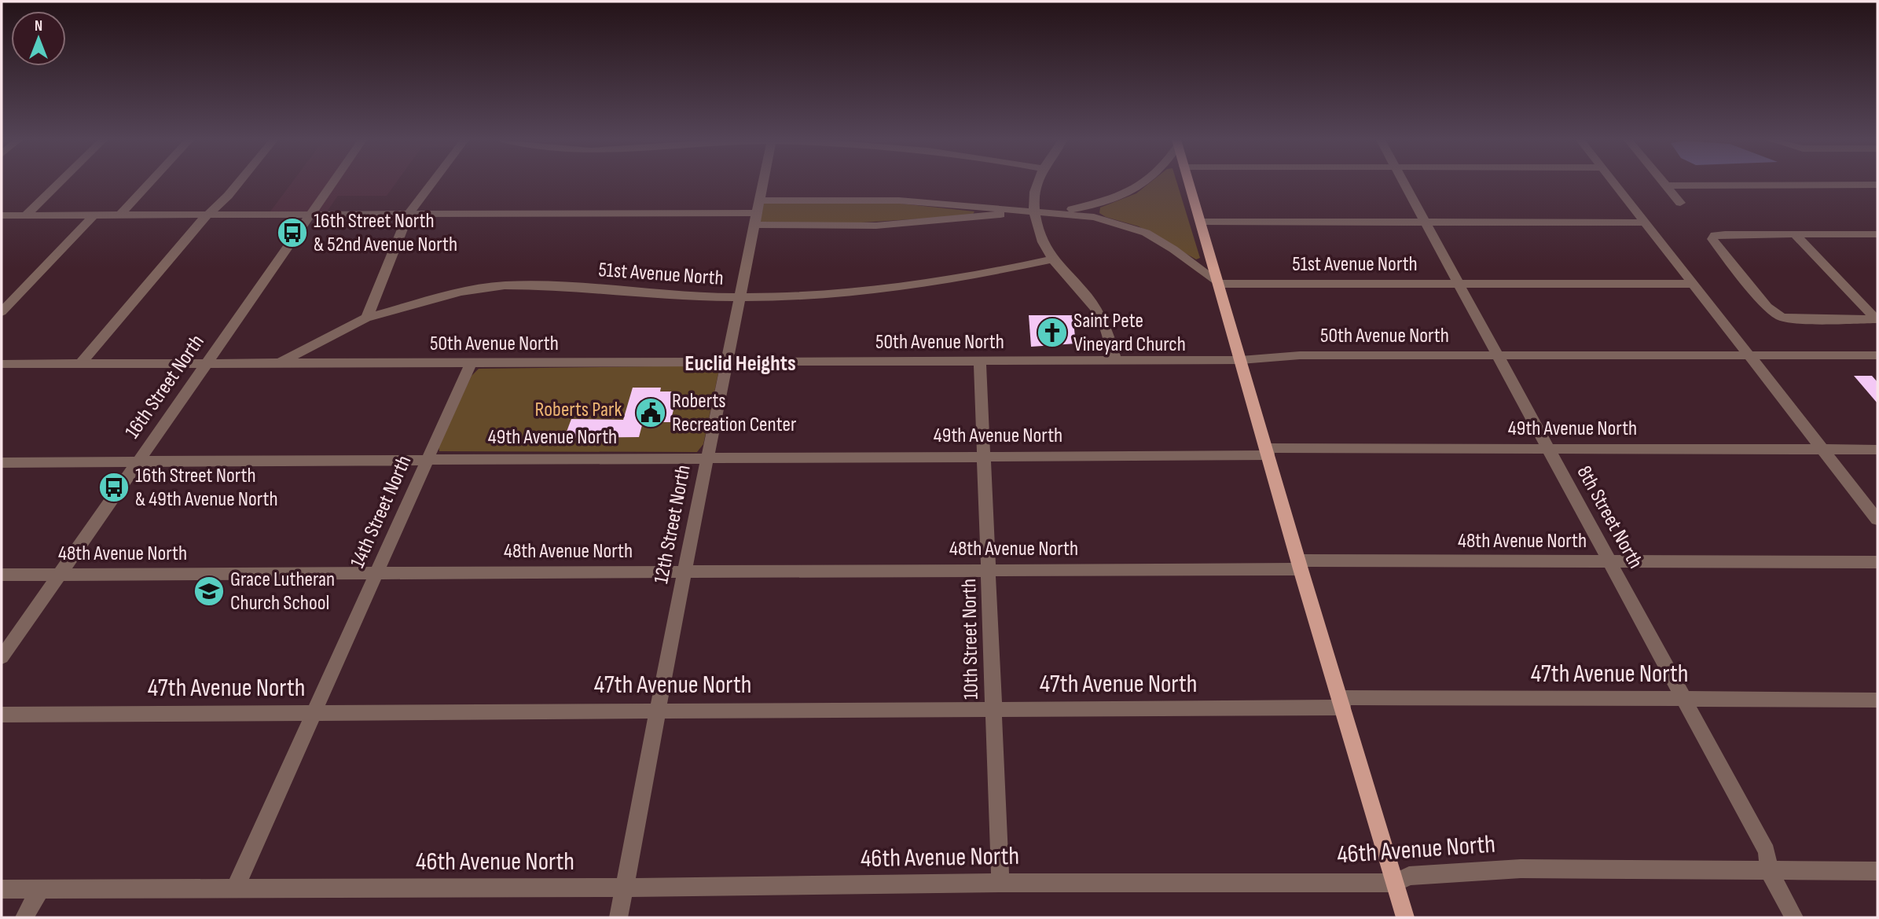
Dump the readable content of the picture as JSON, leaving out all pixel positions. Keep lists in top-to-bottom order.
{
  "streets": {
    "street": [
      "51st Avenue North",
      "50th Avenue North",
      "16th Street North",
      "49th Avenue North",
      "14th Street North",
      "8th Street North",
      "12th Street North",
      "48th Avenue North",
      "10th Street North",
      "47th Avenue North",
      "46th Avenue North"
    ]
  },
  "crossings": [
    ["51st Avenue North", "50th Avenue North"],
    ["51st Avenue North", "8th Street North"],
    ["51st Avenue North", "12th Street North"],
    ["50th Avenue North", "16th Street North"],
    ["50th Avenue North", "14th Street North"],
    ["50th Avenue North", "8th Street North"],
    ["50th Avenue North", "12th Street North"],
    ["50th Avenue North", "10th Street North"],
    ["16th Street North", "49th Avenue North"],
    ["16th Street North", "48th Avenue North"],
    ["49th Avenue North", "14th Street North"],
    ["49th Avenue North", "8th Street North"],
    ["49th Avenue North", "12th Street North"],
    ["49th Avenue North", "10th Street North"],
    ["14th Street North", "48th Avenue North"],
    ["14th Street North", "47th Avenue North"],
    ["14th Street North", "46th Avenue North"],
    ["8th Street North", "48th Avenue North"],
    ["8th Street North", "47th Avenue North"],
    ["8th Street North", "46th Avenue North"],
    ["12th Street North", "48th Avenue North"],
    ["12th Street North", "47th Avenue North"],
    ["12th Street North", "46th Avenue North"],
    ["48th Avenue North", "10th Street North"],
    ["10th Street North", "47th Avenue North"],
    ["10th Street North", "46th Avenue North"]
  ],
  "districts": ["Euclid Heights"],
  "parks": ["Roberts Park"],
  "places": {
    "bus stop": ["16th Street North & 52nd Avenue North", "16th Street North & 49th Avenue North"],
    "church": ["Saint Pete Vineyard Church"],
    "public building": ["Roberts Recreation Center"],
    "school or university": ["Grace Lutheran Church School"]
  },
  "north": "top"
}
